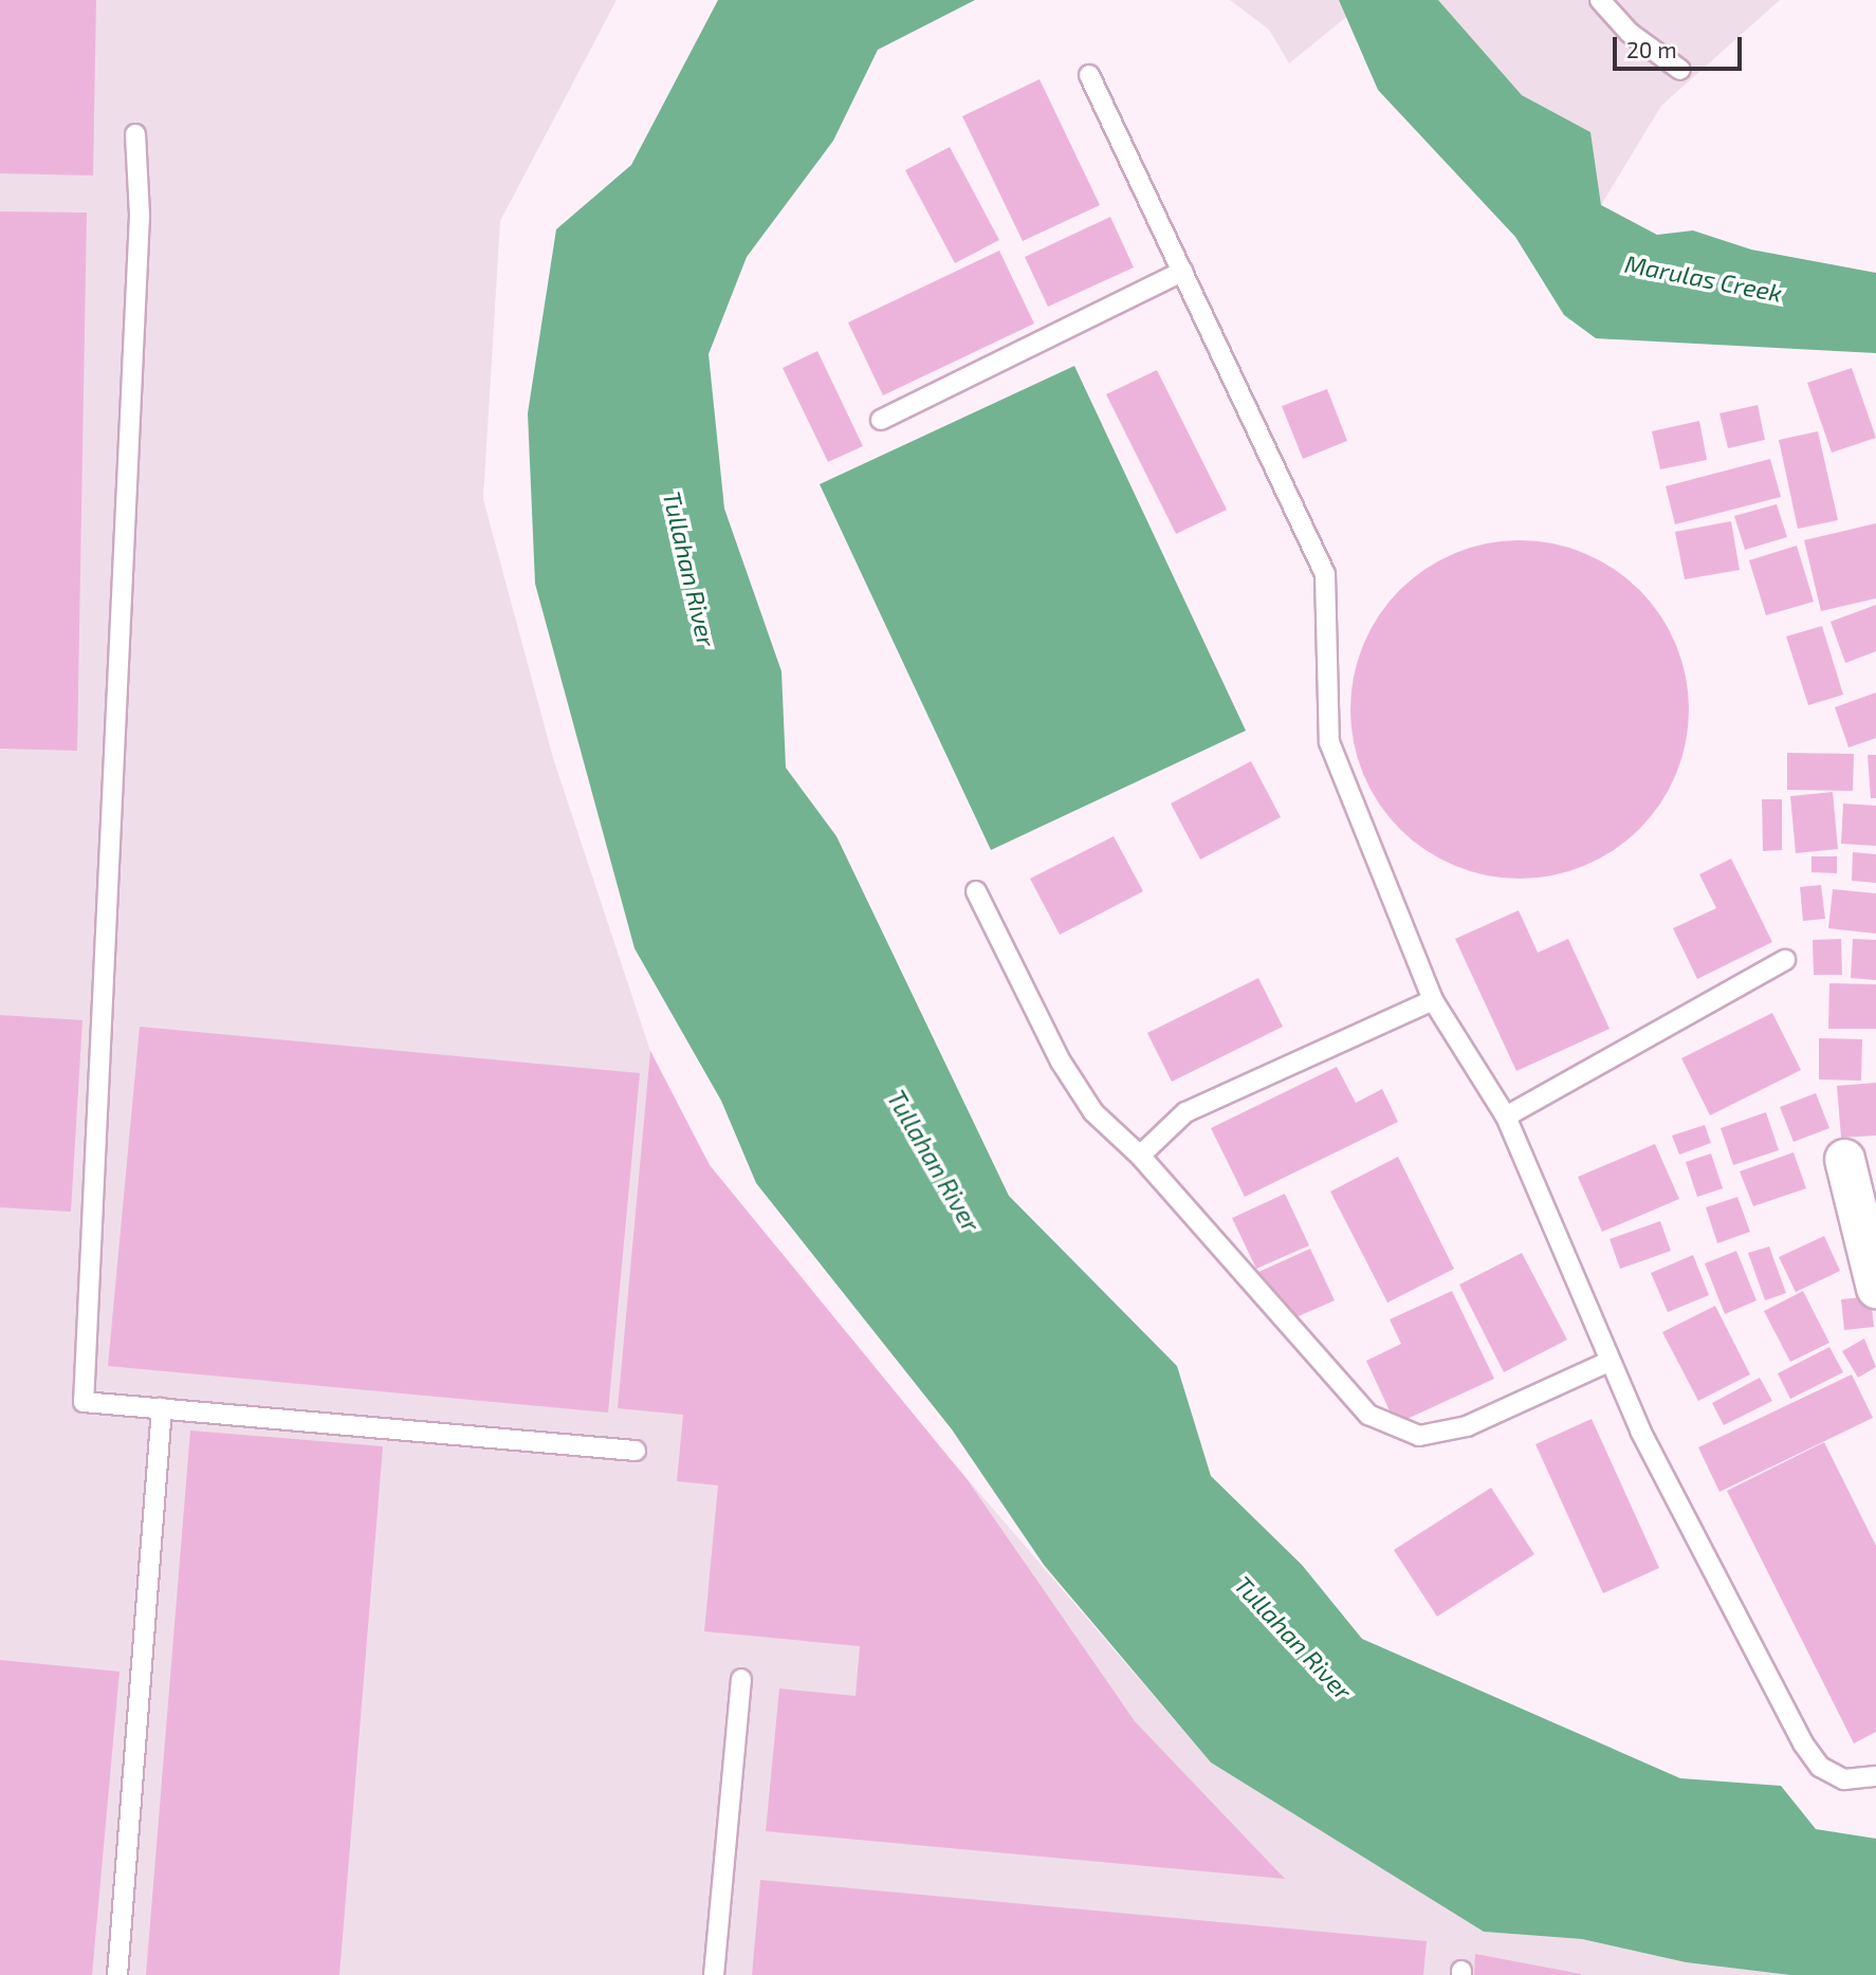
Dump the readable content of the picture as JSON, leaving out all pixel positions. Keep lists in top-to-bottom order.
{
  "water": ["Marulas Creek", "Tullahan River"],
  "scale_bar": "20 m"
}
